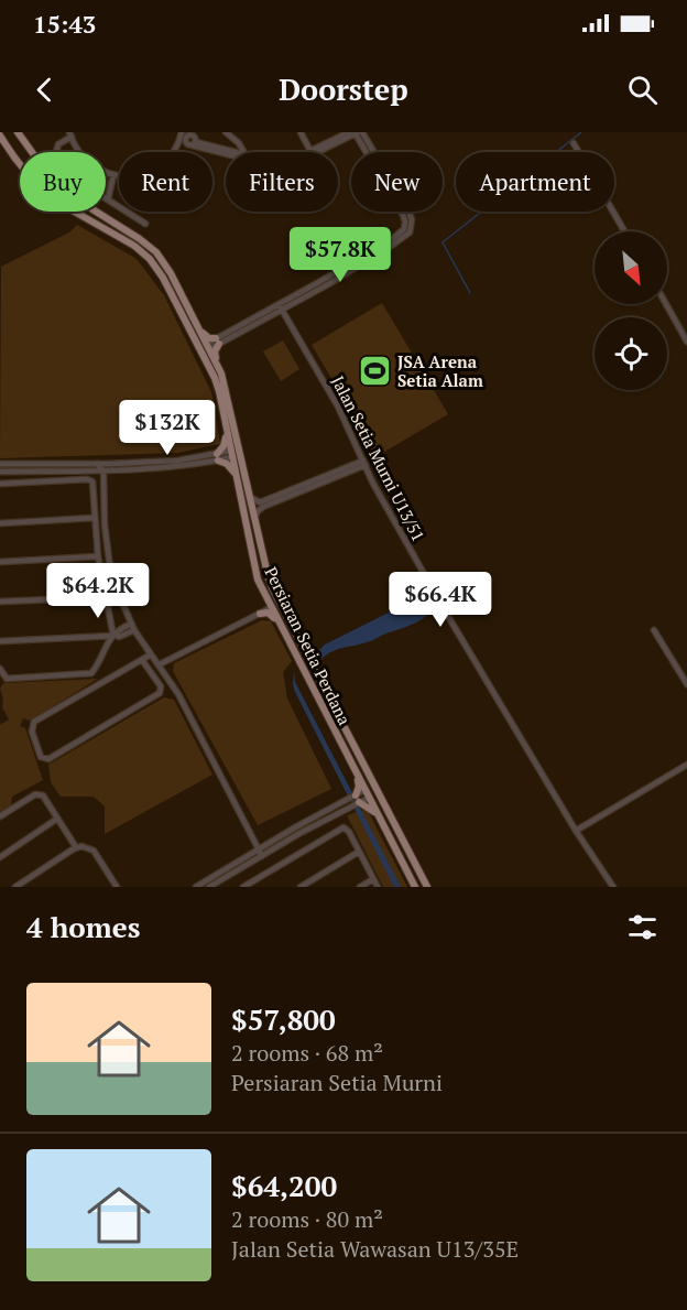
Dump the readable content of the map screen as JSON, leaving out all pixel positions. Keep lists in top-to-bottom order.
{
  "streets": {
    "main road": ["Persiaran Setia Perdana"],
    "street": ["Jalan Setia Murni U13/51"]
  },
  "places": {
    "sports": ["JSA Arena Setia Alam"]
  },
  "north": "bottom right",
  "page": {
    "status": "15:43",
    "header": "Doorstep",
    "chip": [
      "Buy",
      "Rent",
      "Filters",
      "New",
      "Apartment"
    ],
    "price": [
      "$57.8K",
      "$132K",
      "$64.2K",
      "$66.4K"
    ],
    "heading": "4 homes",
    "list": [
      {
        "name": "$57,800",
        "note": "2 rooms · 68 m² · Persiaran Setia Murni"
      },
      {
        "name": "$64,200",
        "note": "2 rooms · 80 m² · Jalan Setia Wawasan U13/35E"
      }
    ]
  }
}
